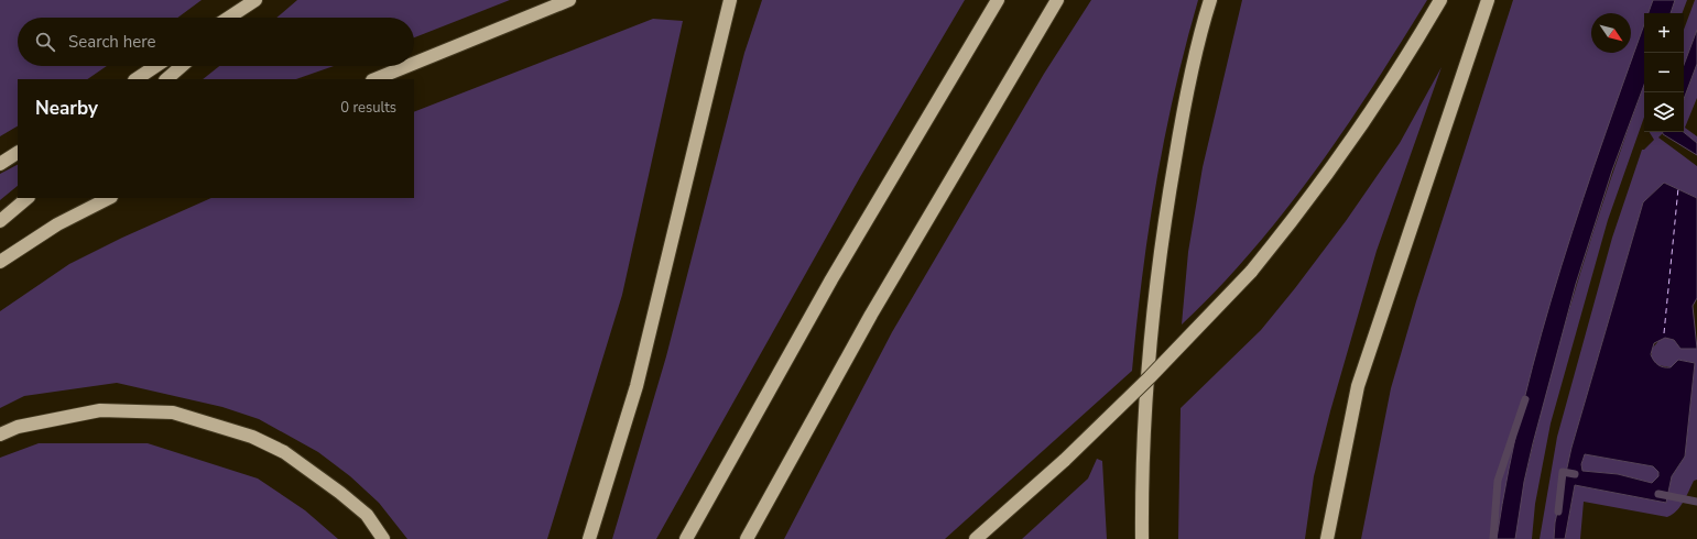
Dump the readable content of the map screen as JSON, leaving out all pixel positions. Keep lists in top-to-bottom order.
{
  "north": "bottom right",
  "page": {
    "map_buttons": ["+", "−"],
    "search": "Search here",
    "heading": ["Nearby", "0 results"]
  }
}
